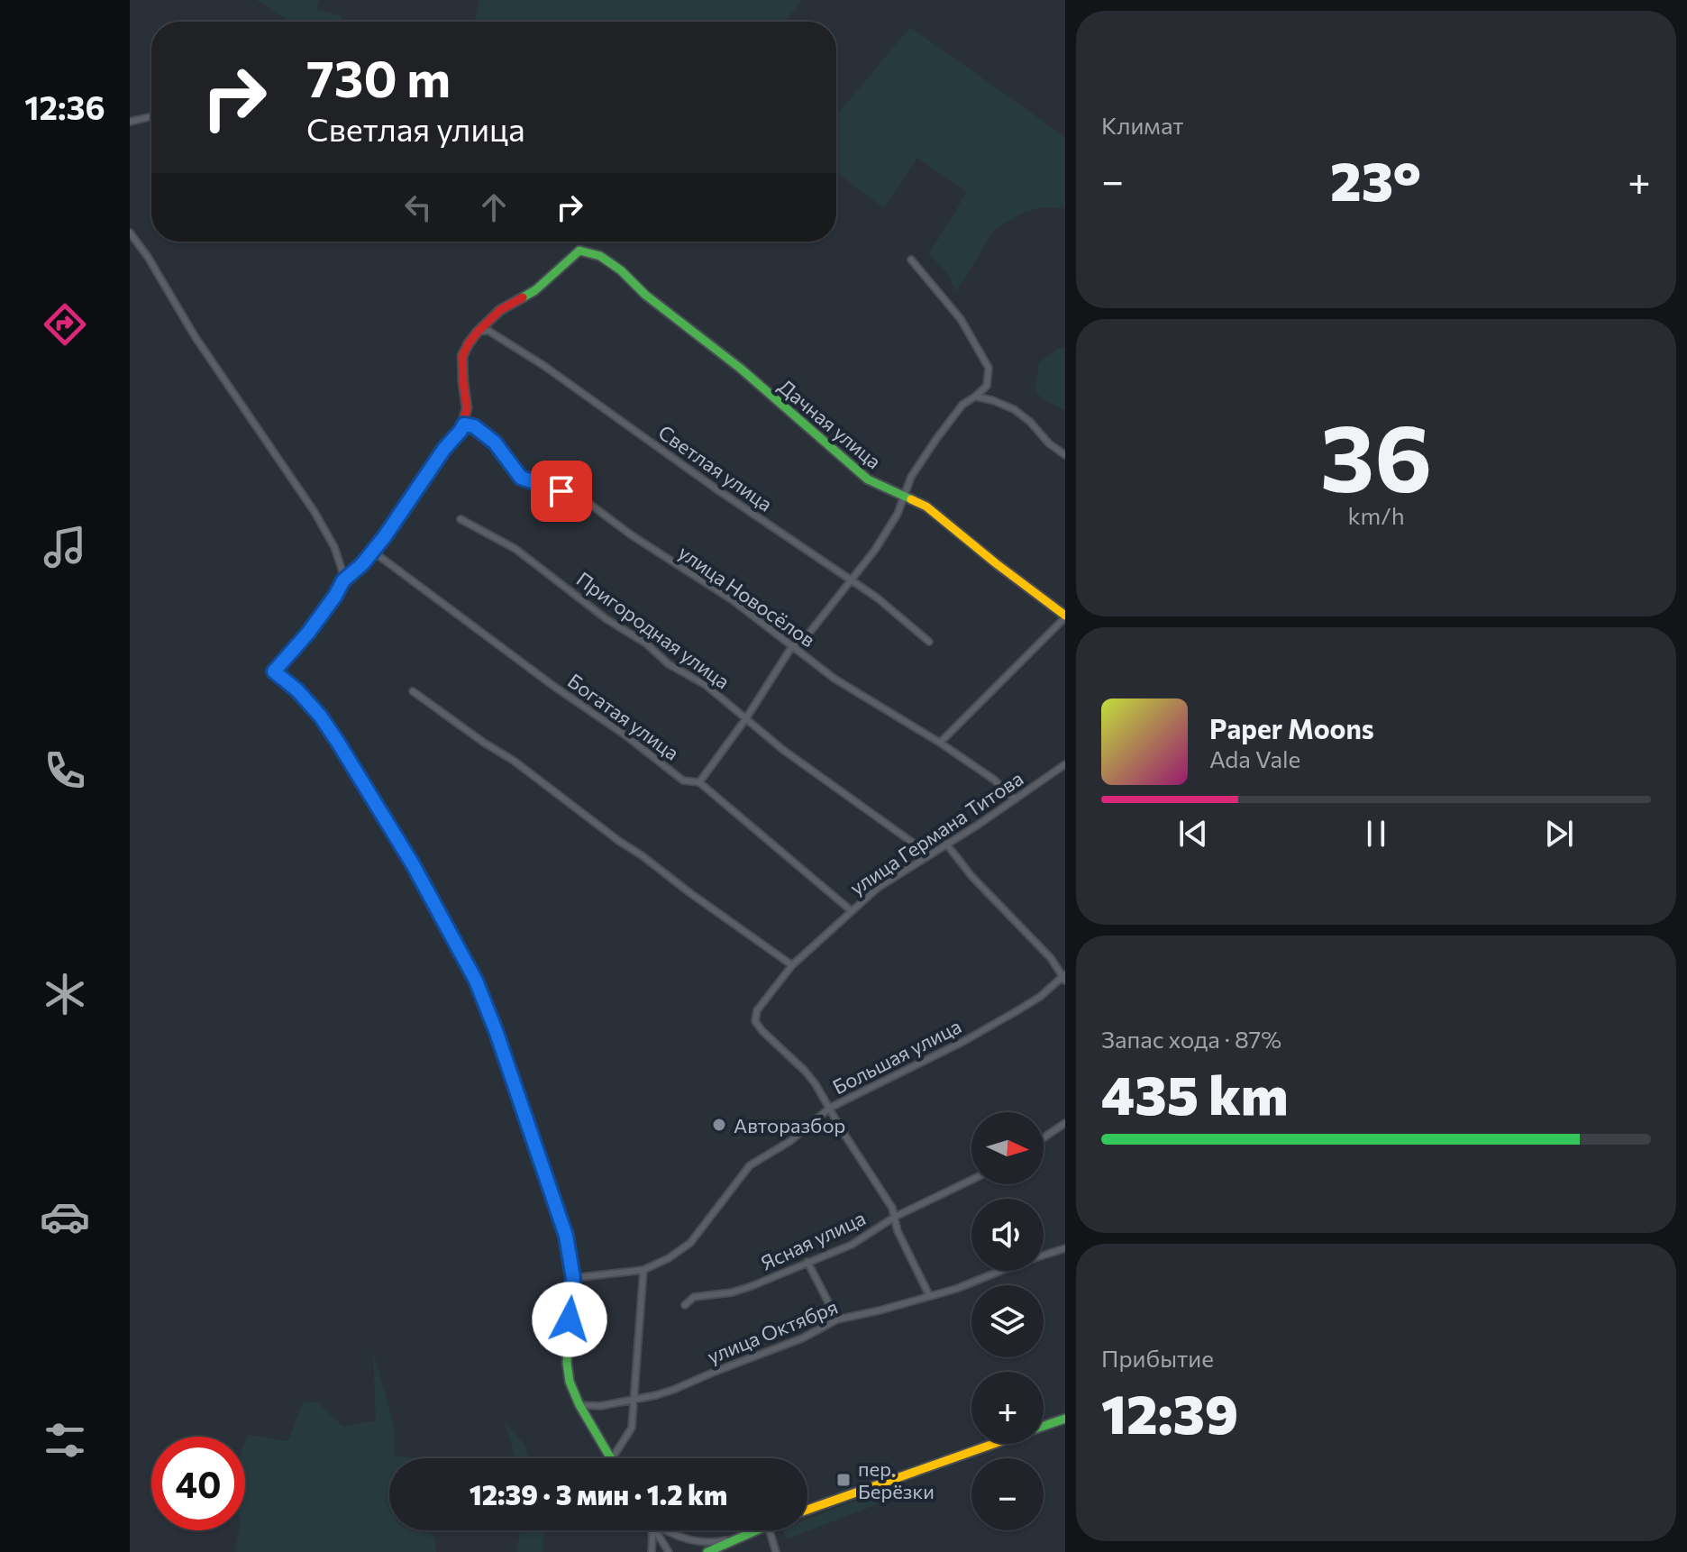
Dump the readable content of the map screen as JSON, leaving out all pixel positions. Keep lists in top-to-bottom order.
{
  "streets": {
    "street": [
      "Дачная улица",
      "Светлая улица",
      "улица Новосёлов",
      "Пригородная улица",
      "Богатая улица",
      "улица Германа Титова",
      "Большая улица",
      "Ясная улица",
      "улица Октября"
    ]
  },
  "crossings": [
    ["Дачная улица", "Светлая улица"],
    ["улица Новосёлов", "улица Германа Титова"],
    ["Пригородная улица", "улица Германа Титова"],
    ["Богатая улица", "улица Германа Титова"],
    ["улица Германа Титова", "Большая улица"]
  ],
  "places": {
    "other": ["Авторазбор"],
    "transit": ["пер. Берёзки"]
  },
  "north": "right",
  "page": {
    "tabs": "12:36",
    "tile": [
      "Климат",
      ["36", "km/h"],
      ["Запас хода · 87%", "435 km"],
      ["Прибытие", "12:39"]
    ],
    "turn": ["730 m", "Светлая улица"],
    "heat": ["−", "23°", "+"],
    "song": ["Paper Moons", "Ada Vale"],
    "map_buttons": ["+", "−"],
    "limit": "40",
    "trip": "12:39 · 3 мин · 1.2 km"
  }
}
